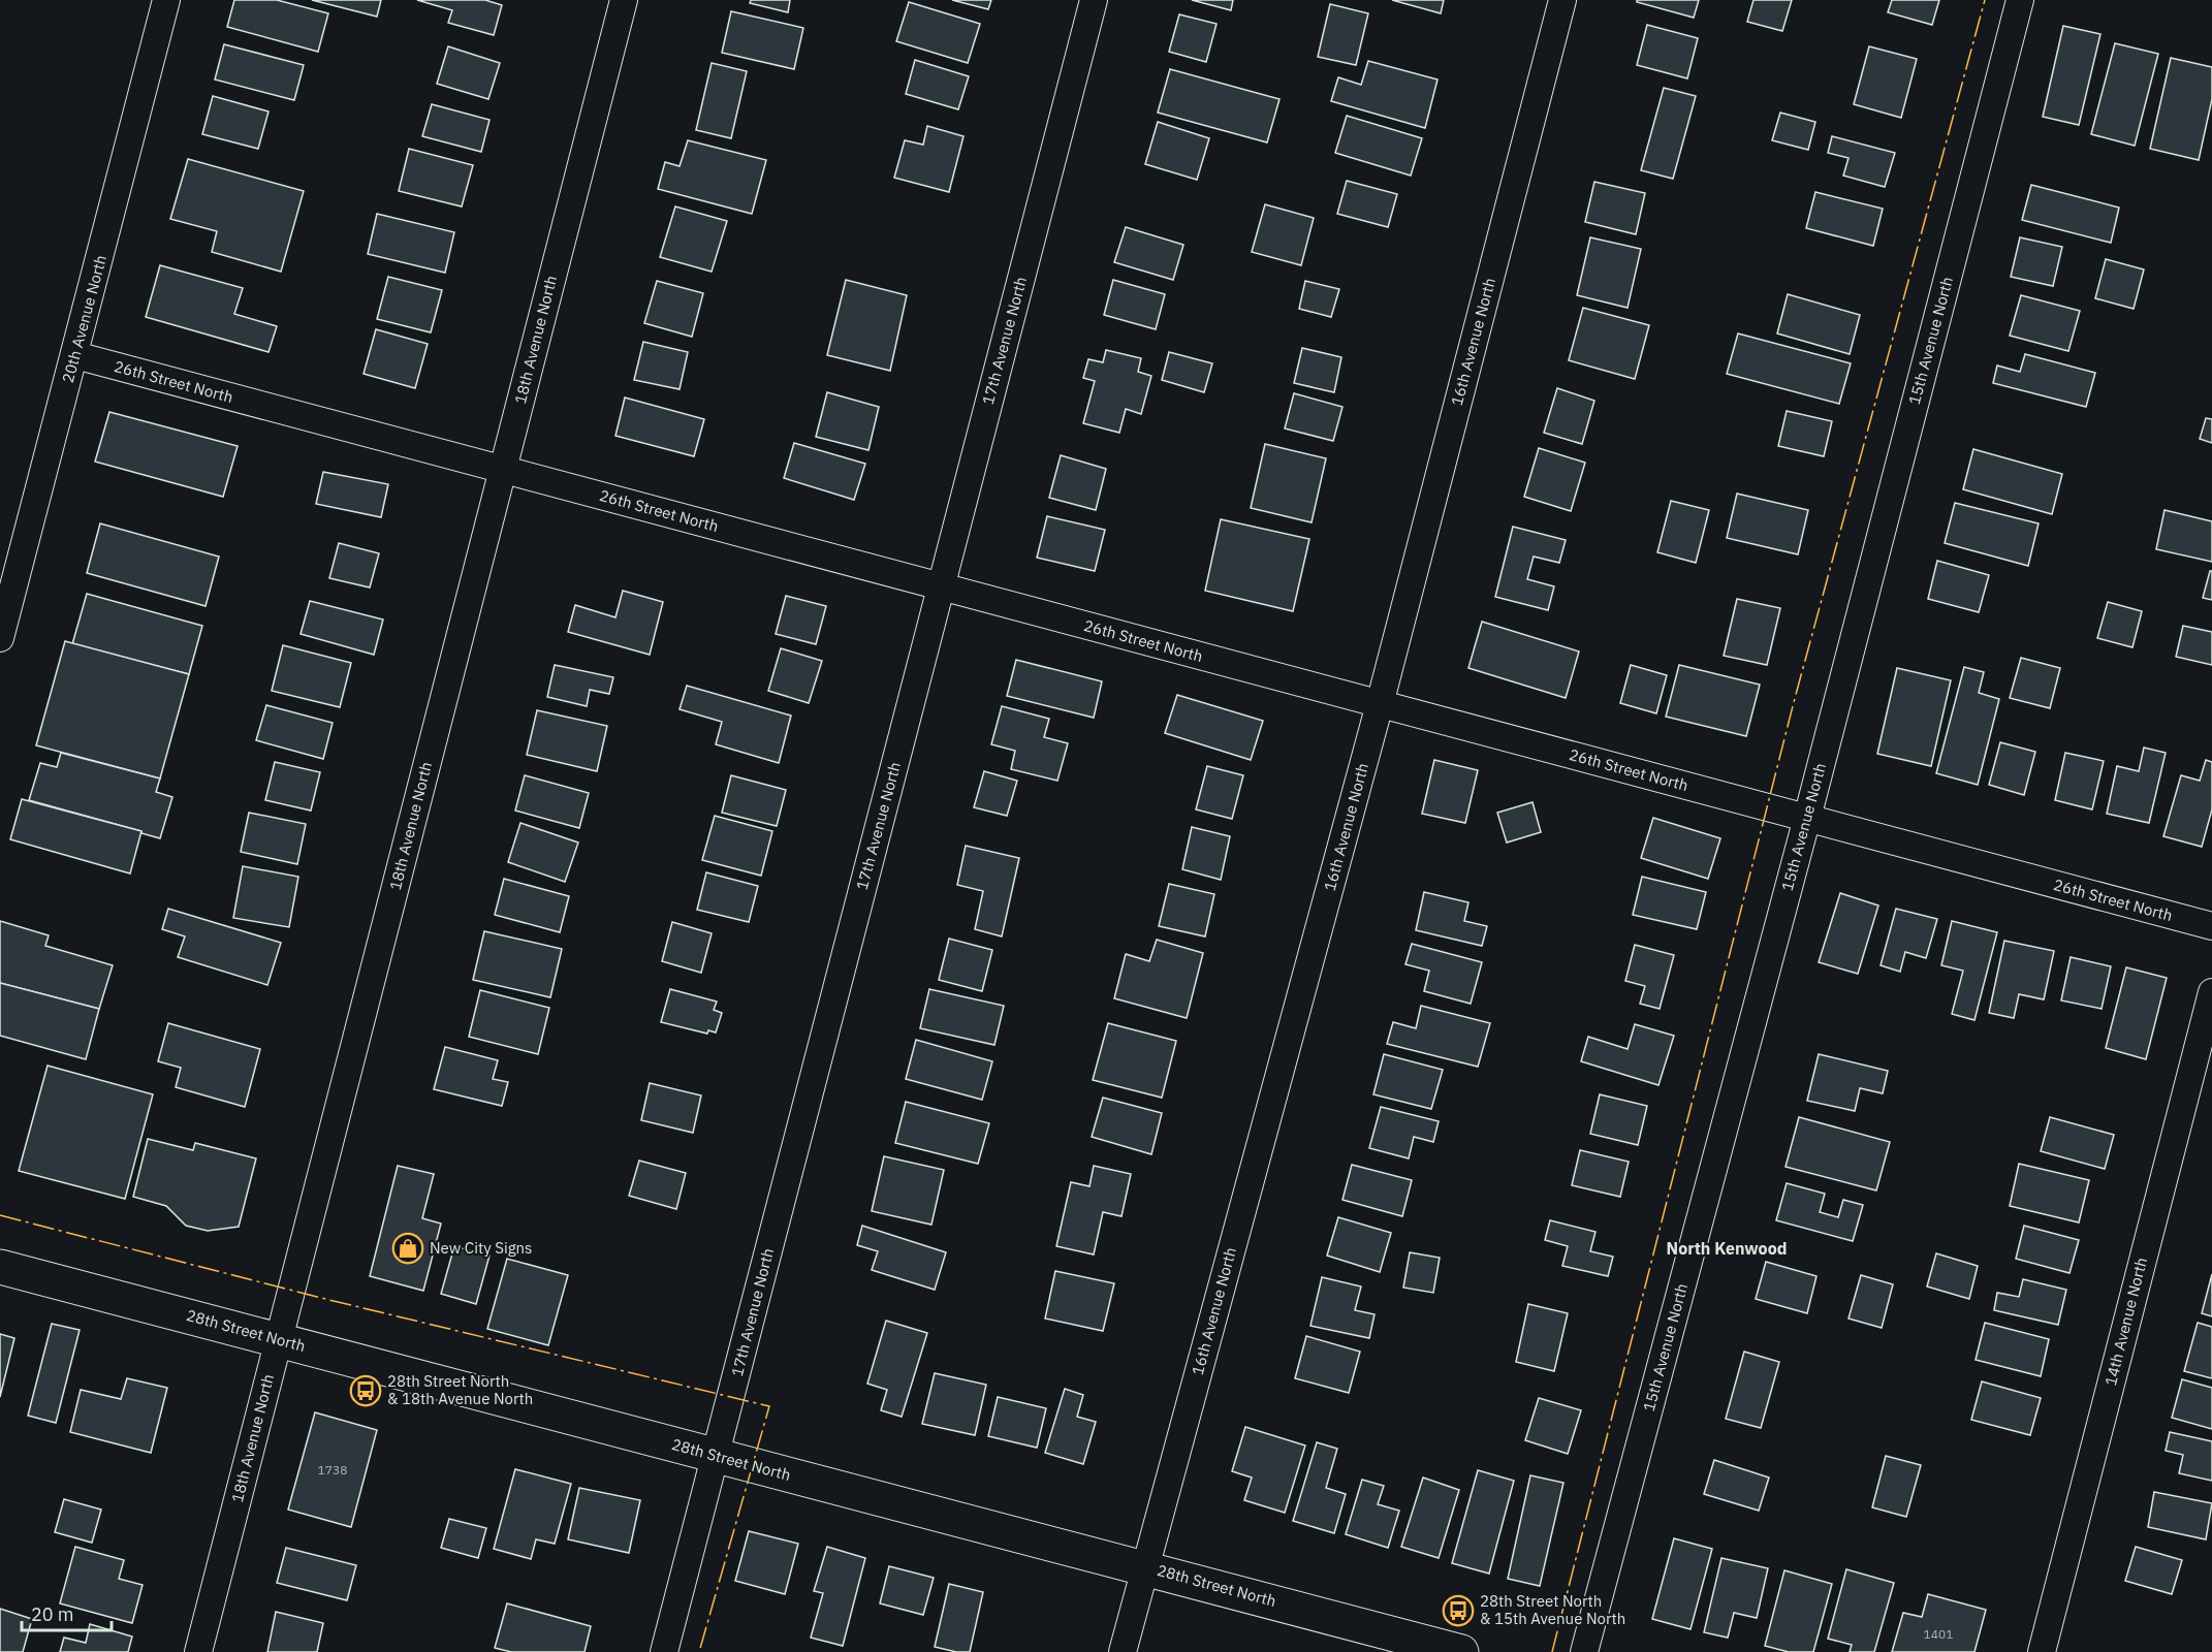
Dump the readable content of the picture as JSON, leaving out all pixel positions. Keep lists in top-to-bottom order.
{
  "streets": {
    "street": [
      "20th Avenue North",
      "18th Avenue North",
      "17th Avenue North",
      "15th Avenue North",
      "16th Avenue North",
      "26th Street North",
      "14th Avenue North",
      "28th Street North"
    ]
  },
  "crossings": [
    ["20th Avenue North", "26th Street North"],
    ["18th Avenue North", "26th Street North"],
    ["18th Avenue North", "28th Street North"],
    ["17th Avenue North", "26th Street North"],
    ["17th Avenue North", "28th Street North"],
    ["15th Avenue North", "26th Street North"],
    ["16th Avenue North", "26th Street North"],
    ["16th Avenue North", "28th Street North"]
  ],
  "districts": ["North Kenwood"],
  "places": {
    "shop": ["New City Signs"],
    "bus stop": ["28th Street North & 18th Avenue North", "28th Street North & 15th Avenue North"]
  },
  "house_numbers": ["1738", "1401"],
  "scale_bar": "20 m"
}
